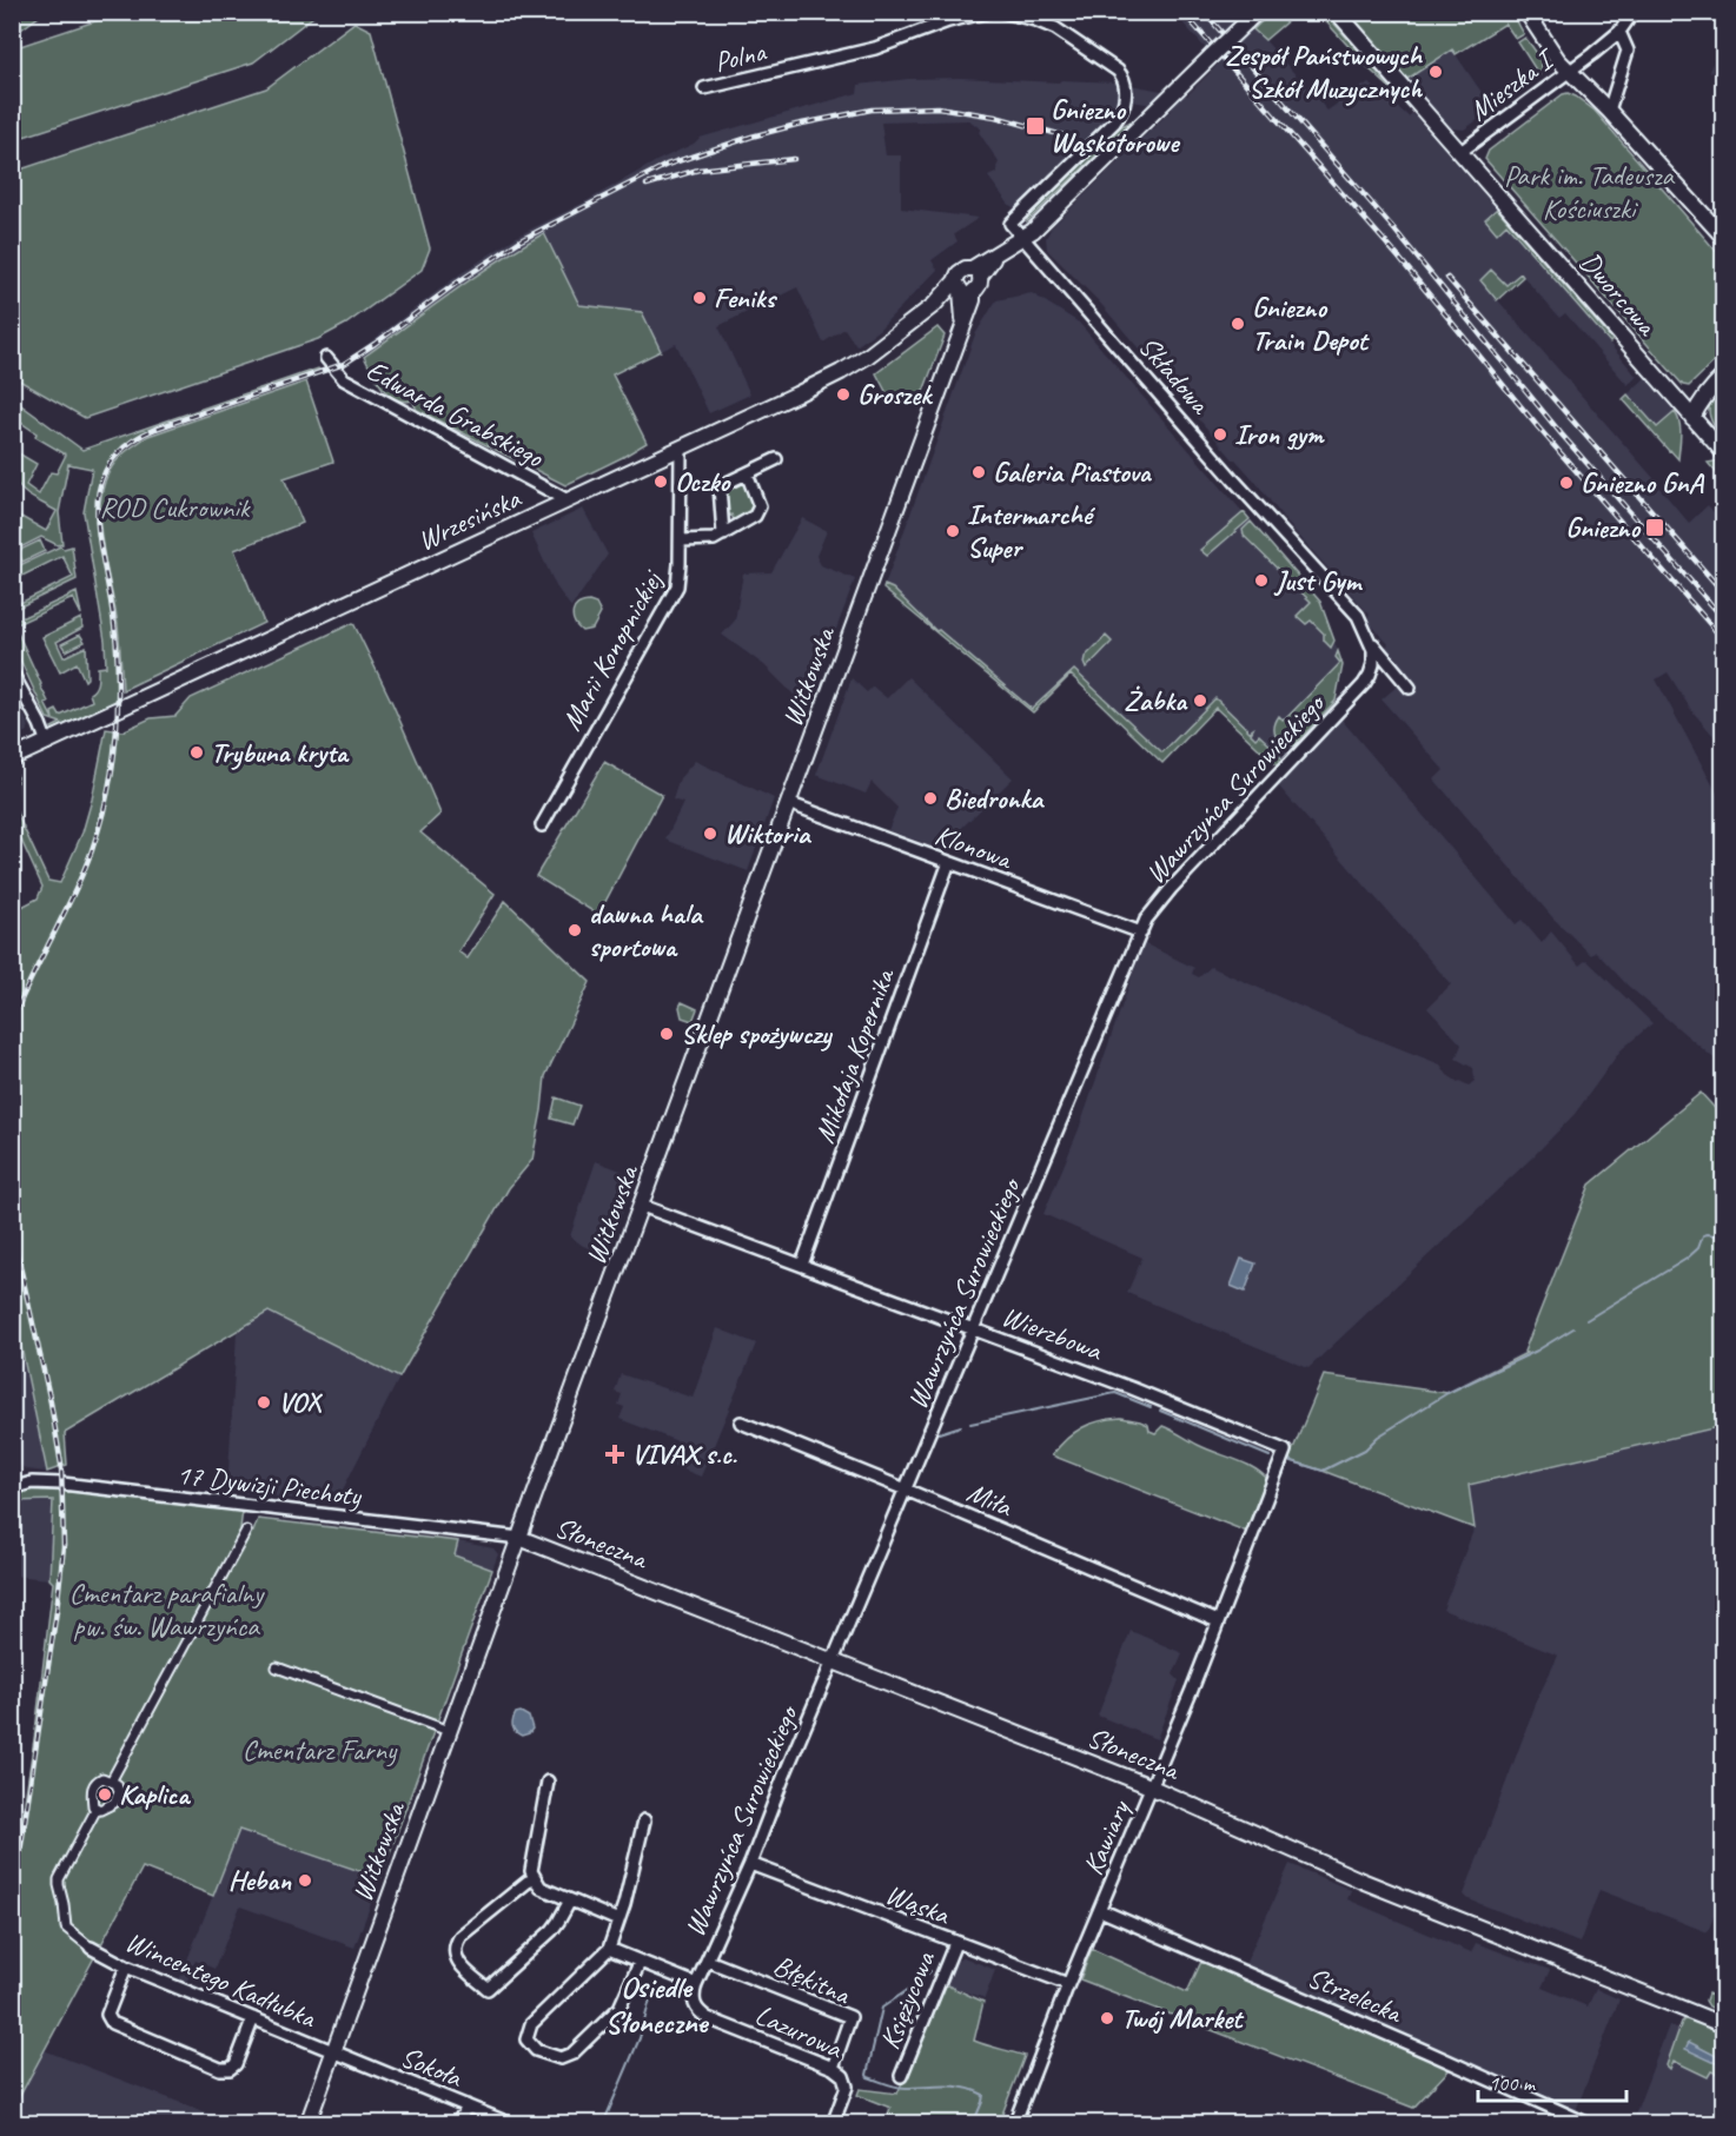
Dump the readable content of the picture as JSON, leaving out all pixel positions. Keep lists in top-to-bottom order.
{
  "streets": {
    "street": [
      "Polna",
      "Mieszka I",
      "Dworcowa",
      "Składowa",
      "Edwarda Grabskiego",
      "Wrzesińska",
      "Marii Konopnickiej",
      "Witkowska",
      "Wawrzyńca Surowieckiego",
      "Klonowa",
      "Mikołaja Kopernika",
      "Wierzbowa",
      "17 Dywizji Piechoty",
      "Miła",
      "Słoneczna",
      "Kawiary",
      "Wąska",
      "Wincentego Kadłubka",
      "Błękitna",
      "Strzelecka",
      "Księżycowa",
      "Lazurowa",
      "Sokoła"
    ]
  },
  "crossings": [
    ["Mieszka I", "Dworcowa"],
    ["Składowa", "Wawrzyńca Surowieckiego"],
    ["Edwarda Grabskiego", "Wrzesińska"],
    ["Wrzesińska", "Marii Konopnickiej"],
    ["Wrzesińska", "Witkowska"],
    ["Witkowska", "Klonowa"],
    ["Witkowska", "Wierzbowa"],
    ["Witkowska", "17 Dywizji Piechoty"],
    ["Witkowska", "Słoneczna"],
    ["Witkowska", "Wincentego Kadłubka"],
    ["Witkowska", "Sokoła"],
    ["Wawrzyńca Surowieckiego", "Klonowa"],
    ["Wawrzyńca Surowieckiego", "Wierzbowa"],
    ["Wawrzyńca Surowieckiego", "Miła"],
    ["Wawrzyńca Surowieckiego", "Słoneczna"],
    ["Wawrzyńca Surowieckiego", "Wąska"],
    ["Wawrzyńca Surowieckiego", "Błękitna"],
    ["Wawrzyńca Surowieckiego", "Lazurowa"],
    ["Klonowa", "Mikołaja Kopernika"],
    ["Mikołaja Kopernika", "Wierzbowa"],
    ["Wierzbowa", "Kawiary"],
    ["17 Dywizji Piechoty", "Słoneczna"],
    ["Miła", "Kawiary"],
    ["Słoneczna", "Kawiary"],
    ["Kawiary", "Wąska"],
    ["Kawiary", "Strzelecka"],
    ["Wąska", "Księżycowa"],
    ["Wincentego Kadłubka", "Sokoła"],
    ["Błękitna", "Lazurowa"]
  ],
  "districts": ["Osiedle Słoneczne"],
  "parks": [
    "Park im. Tadeusza Kościuszki",
    "ROD Cukrownik",
    "Cmentarz parafialny pw. św. Wawrzyńca",
    "Cmentarz Farny"
  ],
  "places": {
    "other": [
      "Zespół Państwowych Szkół Muzycznych",
      "Feniks",
      "Gniezno Train Depot",
      "Groszek",
      "Iron gym",
      "Galeria Piastova",
      "Oczko",
      "Gniezno GnA",
      "Intermarché Super",
      "Just Gym",
      "Żabka",
      "Trybuna kryta",
      "Biedronka",
      "Wiktoria",
      "dawna hala sportowa",
      "Sklep spożywczy",
      "VOX",
      "Kaplica",
      "Heban",
      "Twój Market"
    ],
    "transit": ["Gniezno Wąskotorowe", "Gniezno"],
    "health": ["VIVAX s.c."]
  },
  "scale_bar": "100 m"
}
